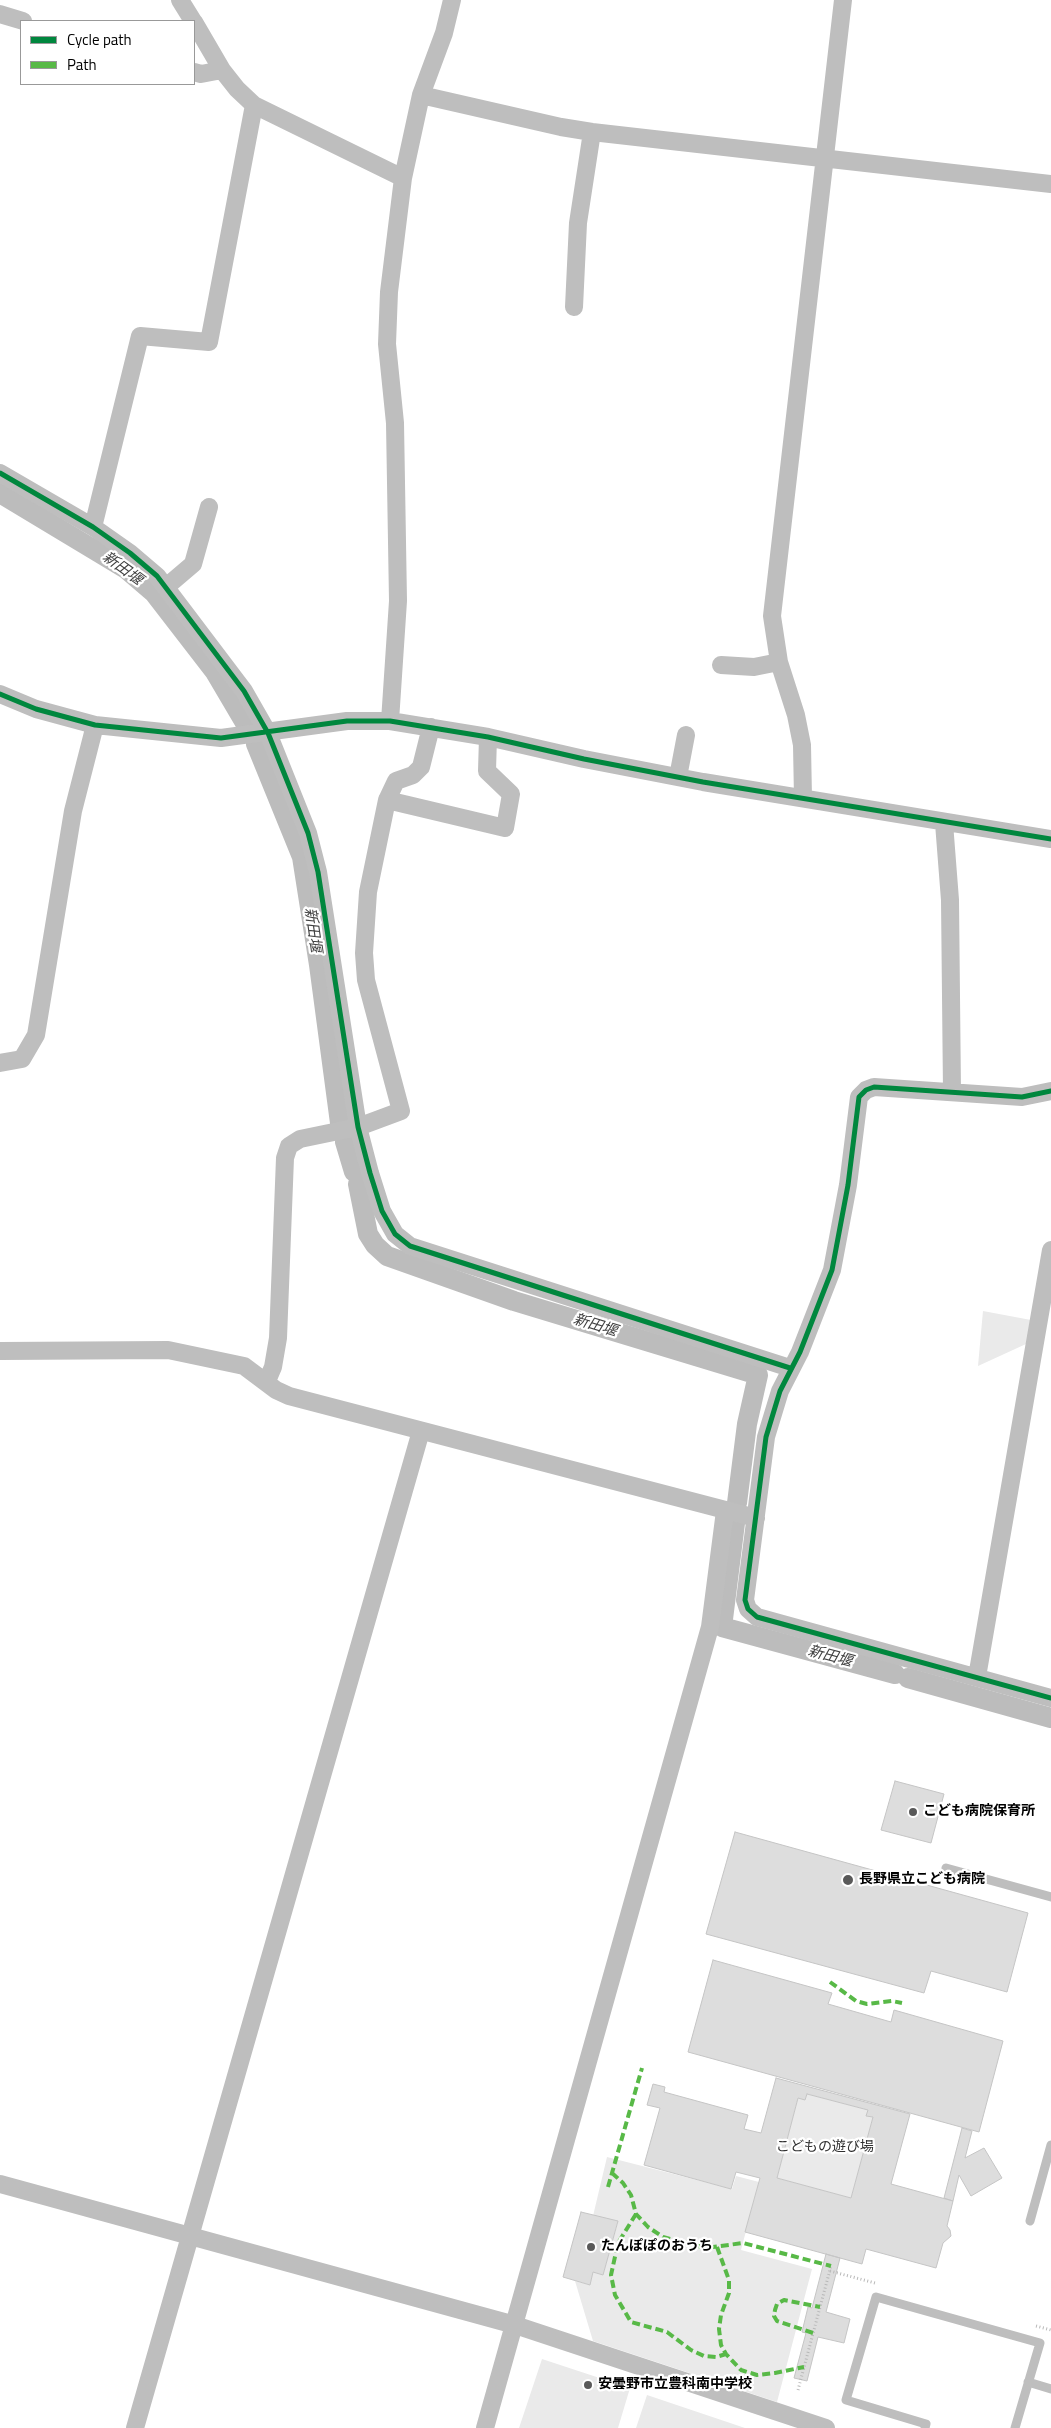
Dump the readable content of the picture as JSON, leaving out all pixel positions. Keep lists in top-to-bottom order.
{
  "water": ["新田堰"],
  "parks": ["こどもの遊び場"],
  "places": [
    "こども病院保育所",
    "長野県立こども病院",
    "たんぽぽのおうち",
    "安曇野市立豊科南中学校"
  ],
  "legend": ["Cycle path", "Path"]
}
